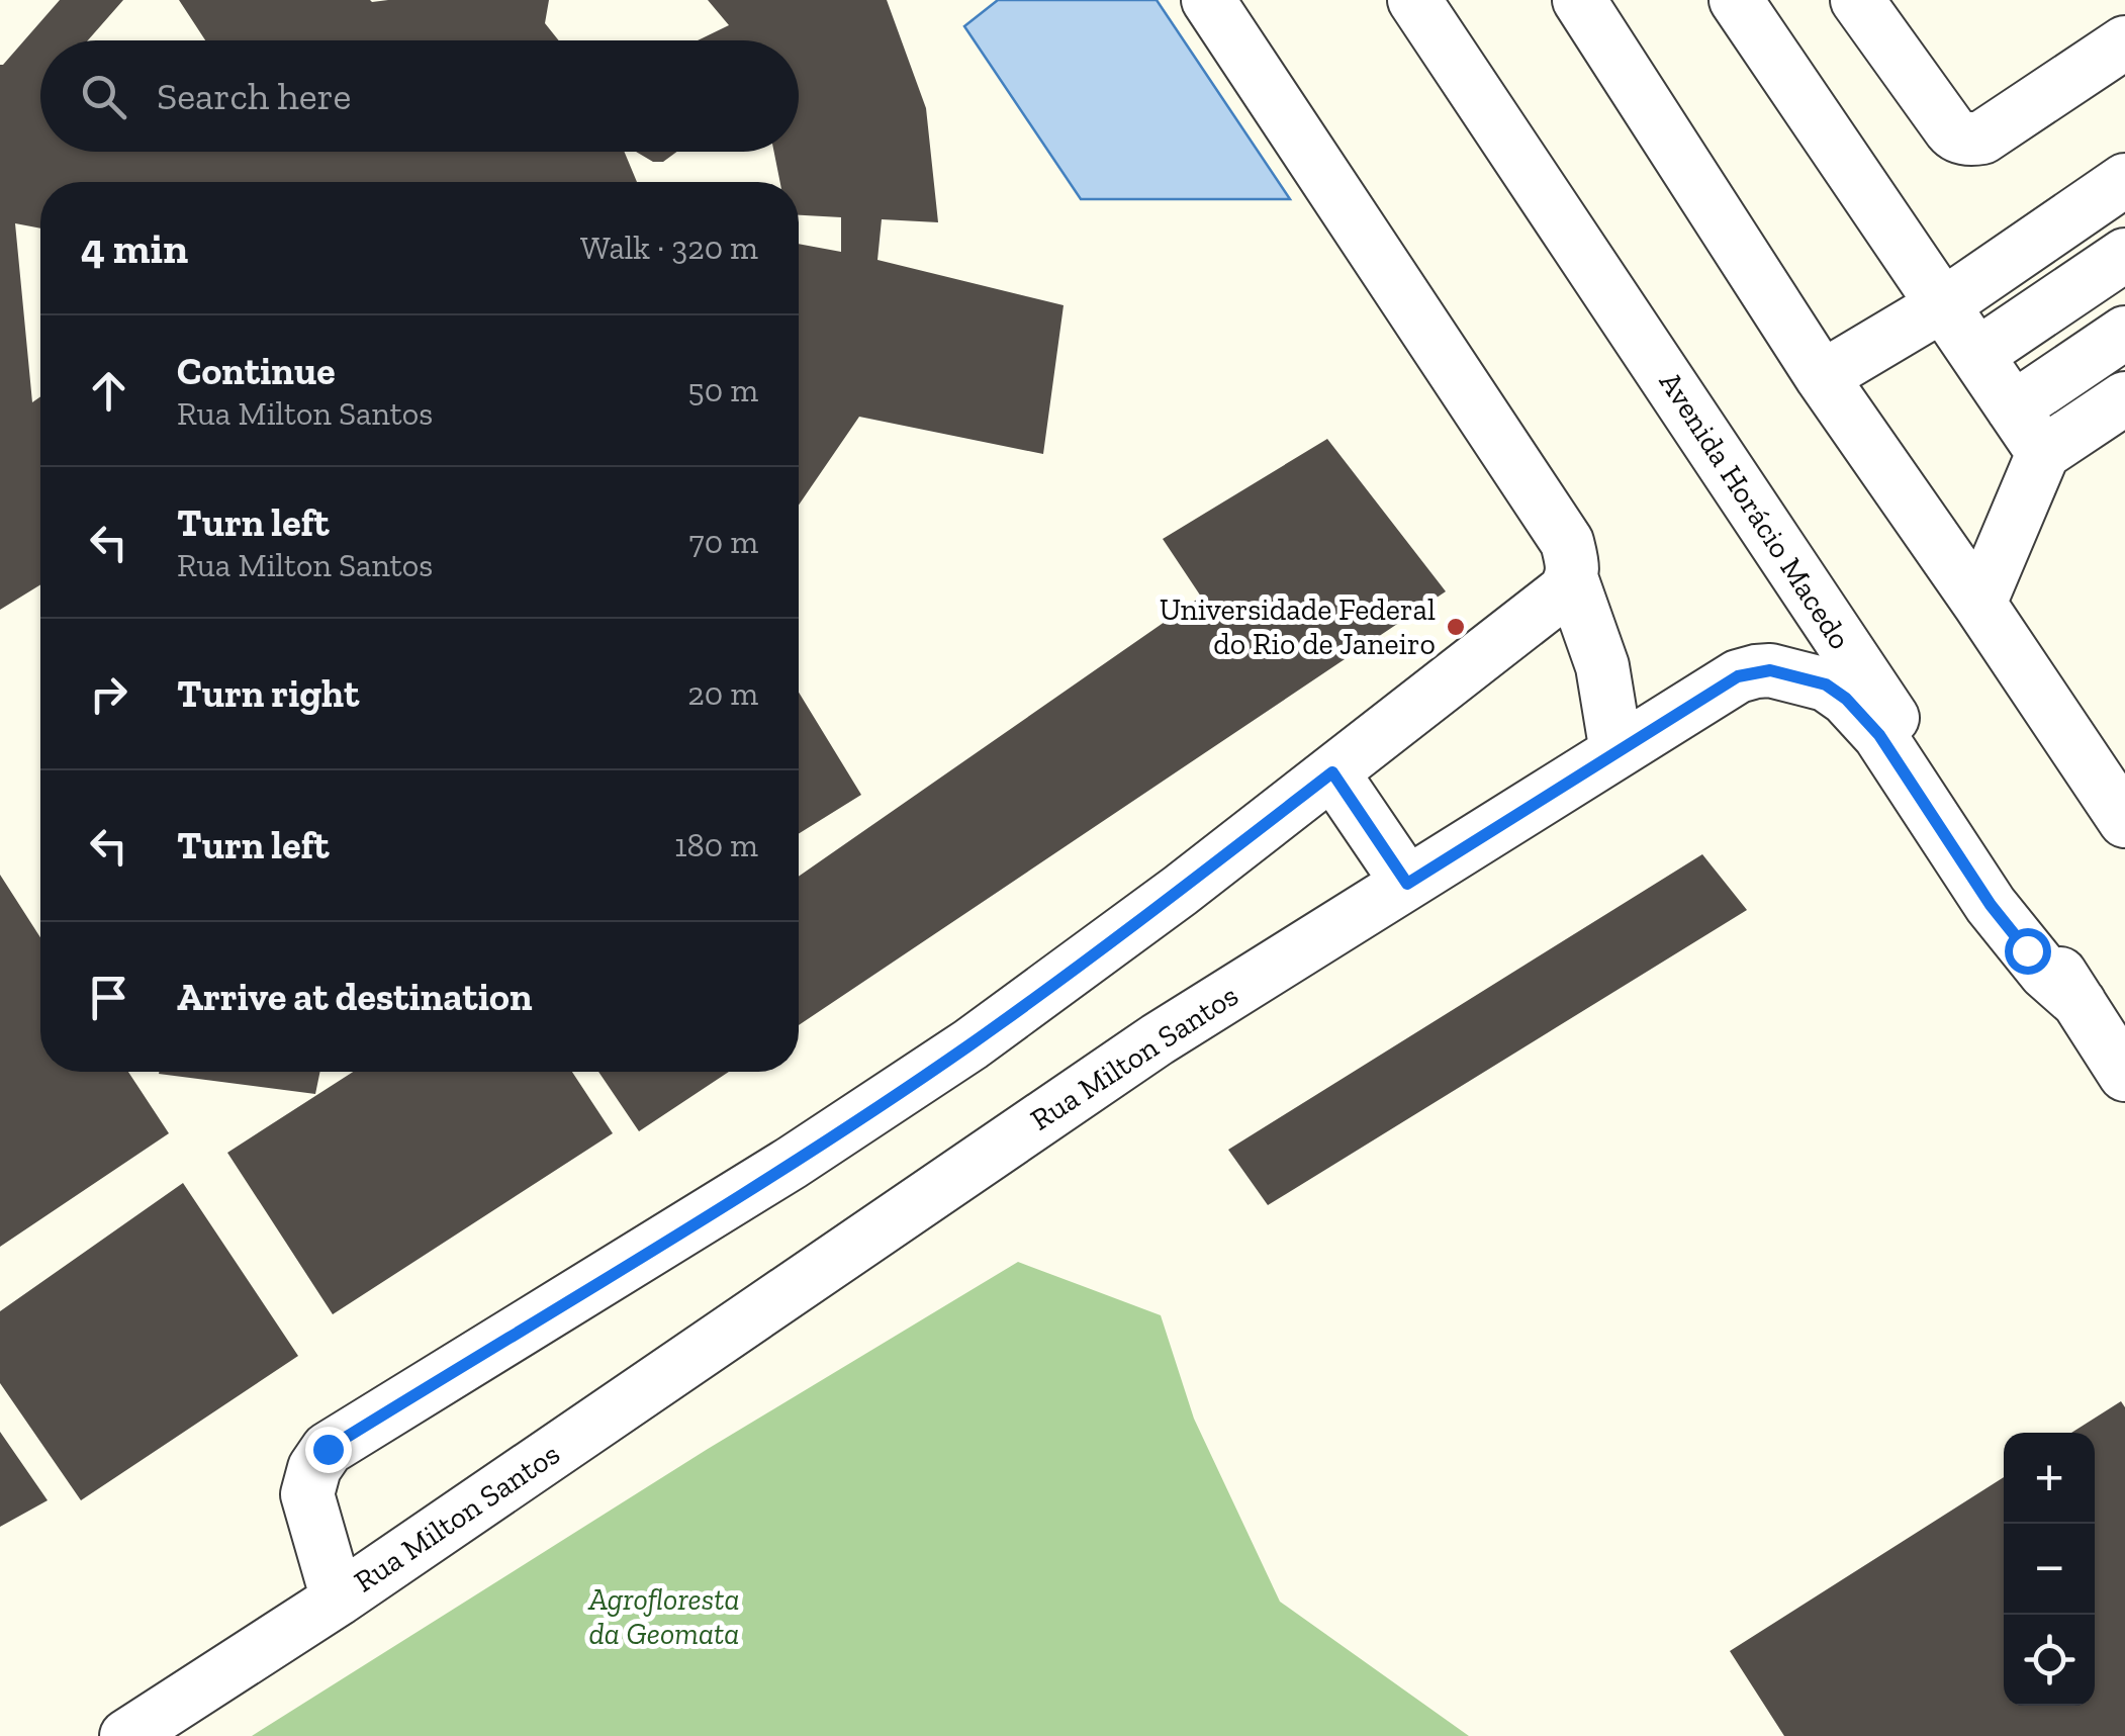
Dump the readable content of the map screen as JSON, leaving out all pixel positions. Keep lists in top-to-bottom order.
{
  "streets": {
    "street": ["Avenida Horácio Macedo", "Rua Milton Santos"]
  },
  "crossings": [
    ["Avenida Horácio Macedo", "Rua Milton Santos"]
  ],
  "parks": ["Agrofloresta da Geomata"],
  "places": ["Universidade Federal do Rio de Janeiro"],
  "page": {
    "search": "Search here",
    "heading": ["4 min", "Walk · 320 m"],
    "list": [
      ["Continue", "Rua Milton Santos", "50 m"],
      ["Turn left", "Rua Milton Santos", "70 m"],
      ["Turn right", "20 m"],
      ["Turn left", "180 m"],
      "Arrive at destination"
    ],
    "map_buttons": ["+", "−"]
  }
}
